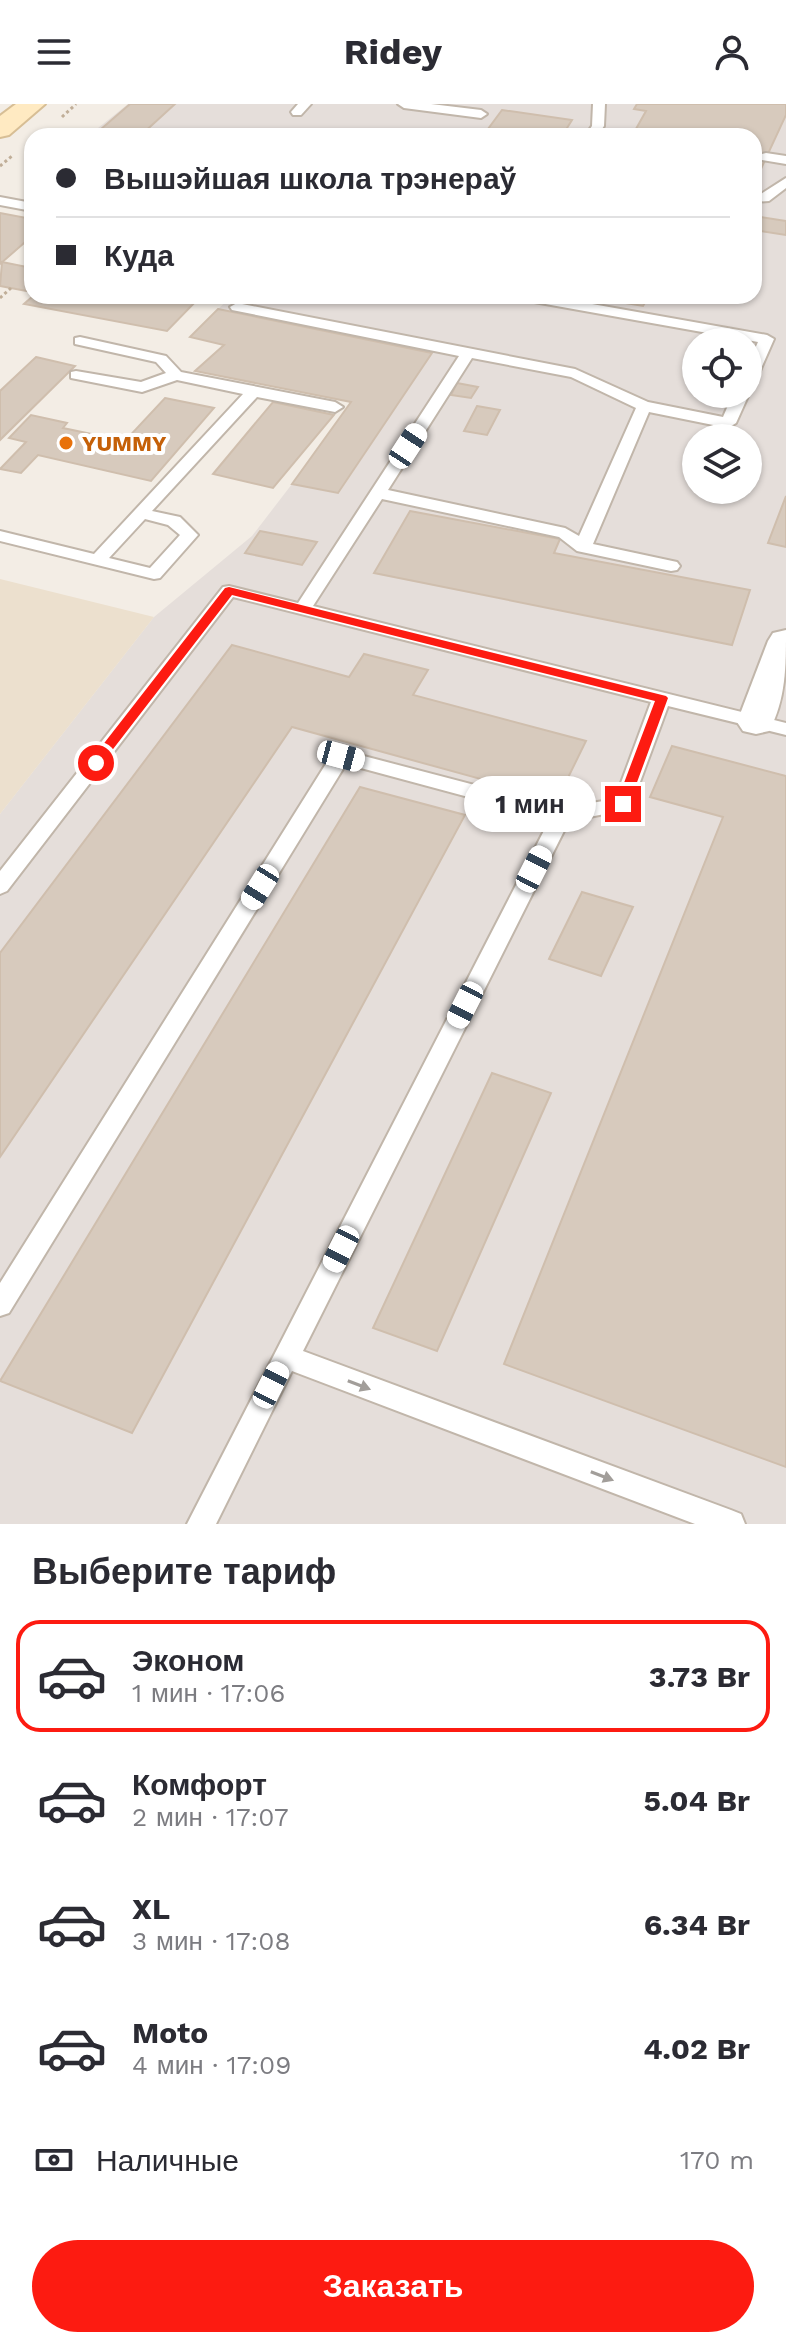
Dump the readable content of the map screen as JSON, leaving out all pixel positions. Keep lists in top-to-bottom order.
{
  "places": ["YUMMY"],
  "page": {
    "header": "Ridey",
    "banner": ["Вышэйшая школа трэнераў", "Куда"],
    "bubble": "1 мин",
    "heading": "Выберите тариф",
    "list": [
      {
        "name": "Эконом",
        "note": "1 мин · 17:06",
        "value": "3.73 Br"
      },
      {
        "name": "Комфорт",
        "note": "2 мин · 17:07",
        "value": "5.04 Br"
      },
      {
        "name": "XL",
        "note": "3 мин · 17:08",
        "value": "6.34 Br"
      },
      {
        "name": "Moto",
        "note": "4 мин · 17:09",
        "value": "4.02 Br"
      }
    ],
    "pay": ["Наличные", "170 m"],
    "buttons": "Заказать"
  }
}
